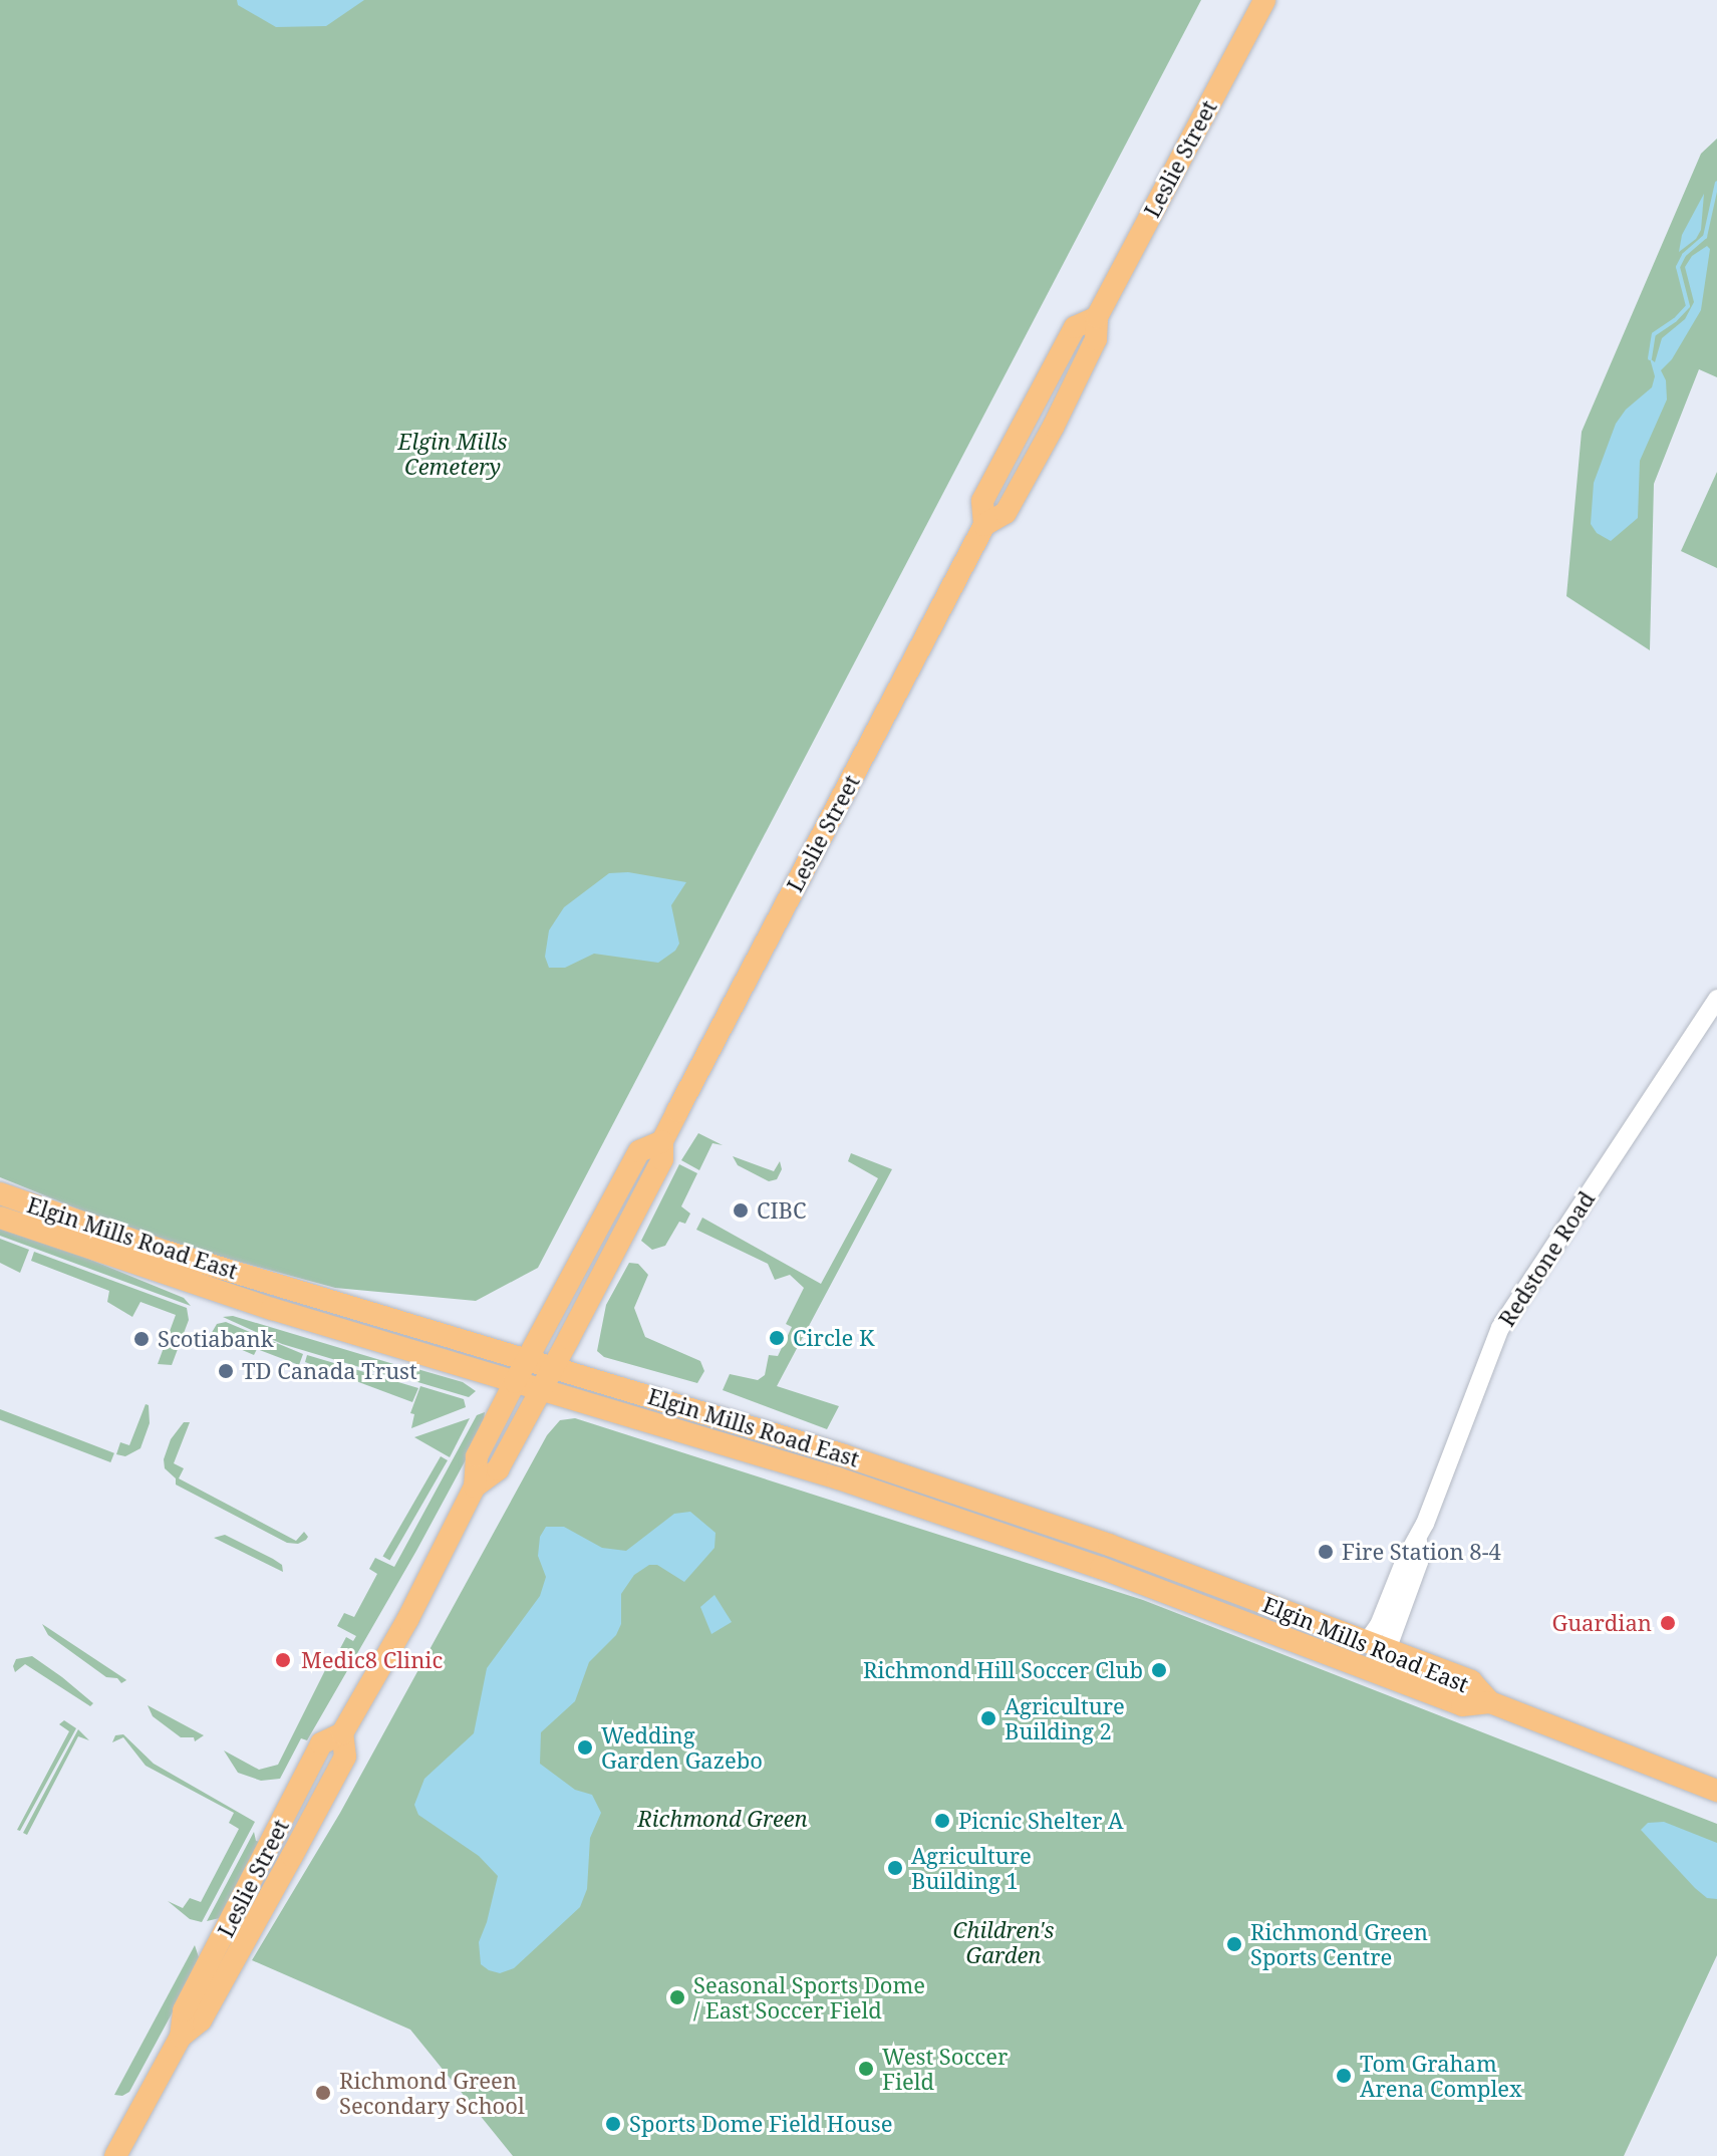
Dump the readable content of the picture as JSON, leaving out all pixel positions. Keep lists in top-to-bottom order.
{
  "streets": {
    "main road": ["Leslie Street", "Elgin Mills Road East"],
    "street": ["Redstone Road"]
  },
  "crossings": [
    ["Leslie Street", "Elgin Mills Road East"],
    ["Elgin Mills Road East", "Redstone Road"]
  ],
  "parks": ["Elgin Mills Cemetery", "Richmond Green", "Children's Garden"],
  "places": [
    "CIBC",
    "Circle K",
    "Scotiabank",
    "TD Canada Trust",
    "Fire Station 8-4",
    "Guardian",
    "Medic8 Clinic",
    "Richmond Hill Soccer Club",
    "Agriculture Building 2",
    "Wedding Garden Gazebo",
    "Picnic Shelter A",
    "Agriculture Building 1",
    "Richmond Green Sports Centre",
    "Seasonal Sports Dome / East Soccer Field",
    "West Soccer Field",
    "Tom Graham Arena Complex",
    "Richmond Green Secondary School",
    "Sports Dome Field House"
  ]
}
